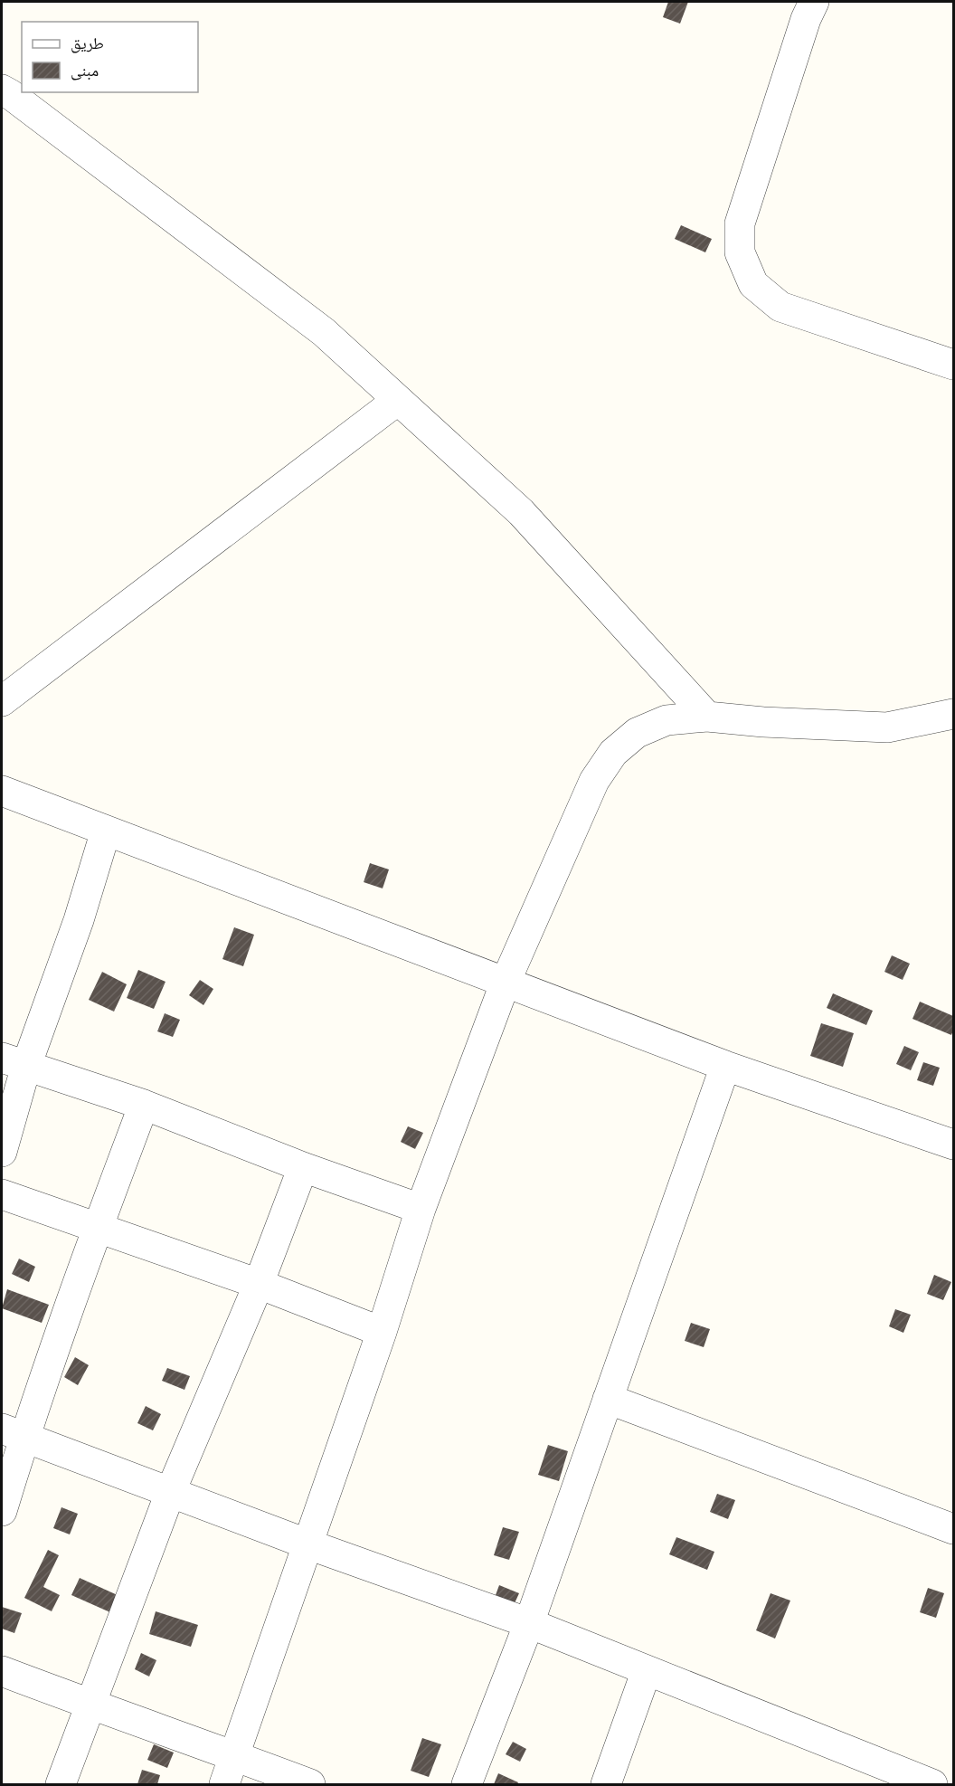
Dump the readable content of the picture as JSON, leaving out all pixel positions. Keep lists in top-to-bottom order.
{
  "legend": ["طريق", "مبنى"]
}
